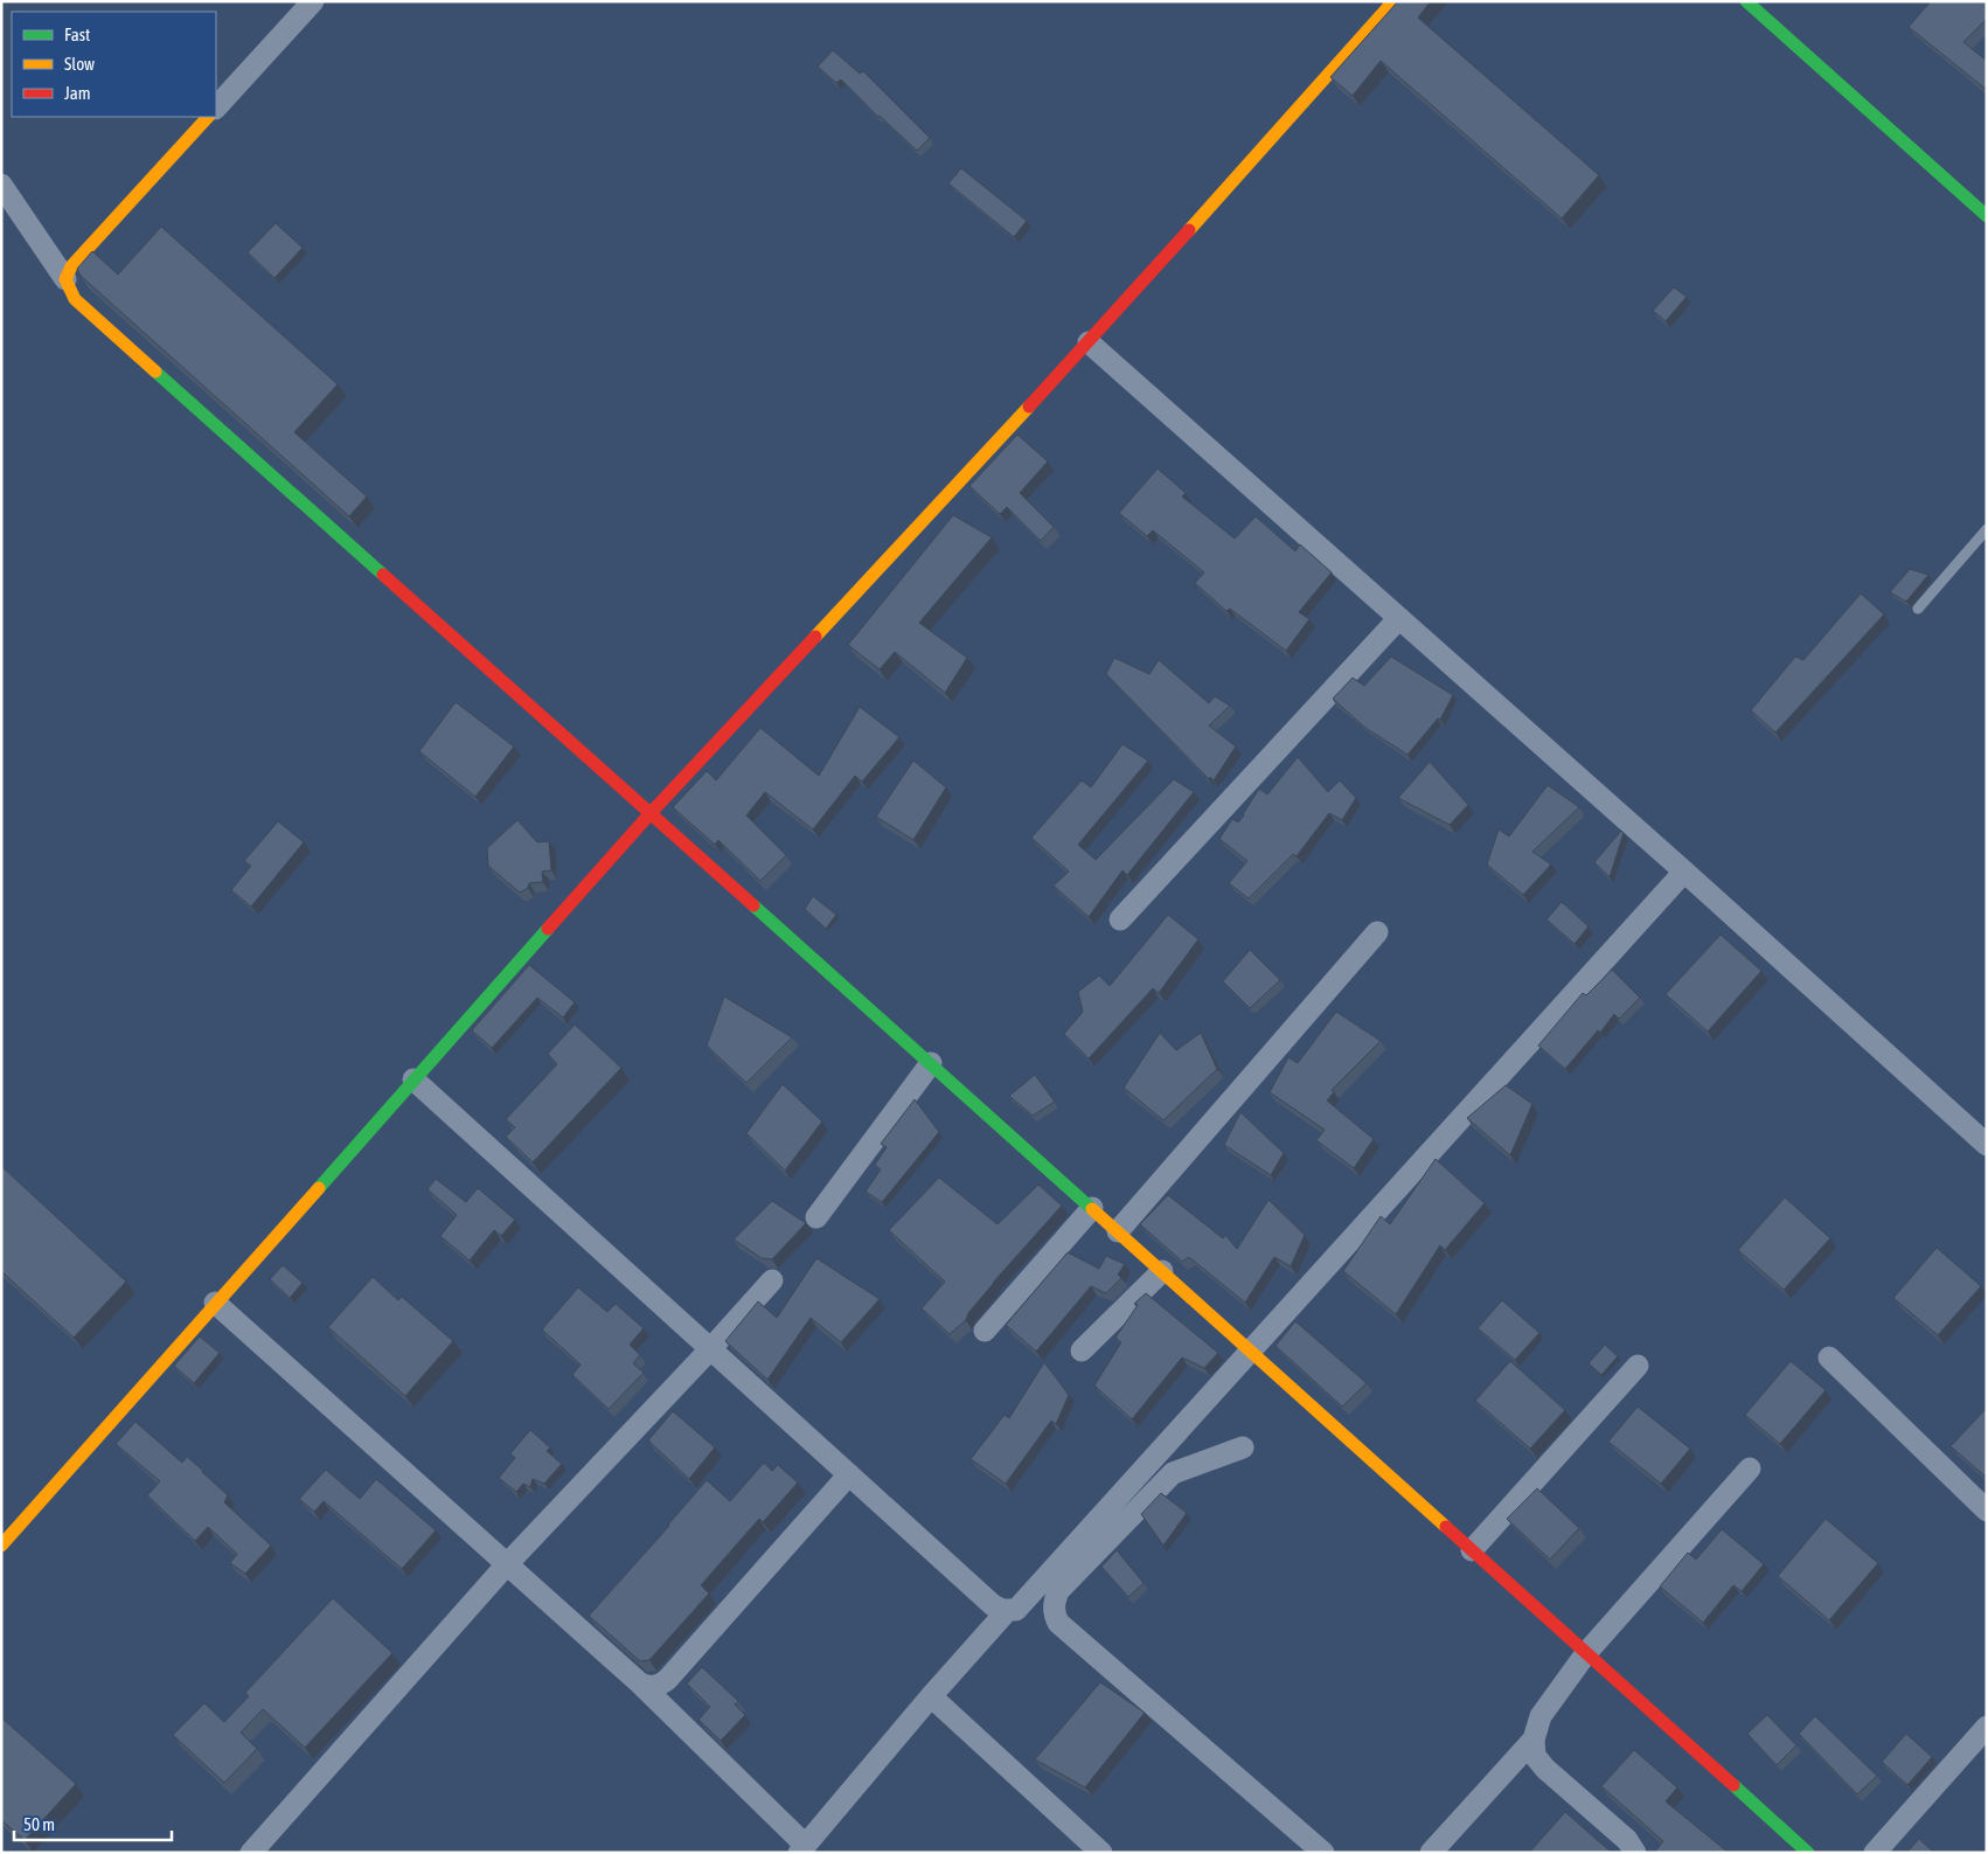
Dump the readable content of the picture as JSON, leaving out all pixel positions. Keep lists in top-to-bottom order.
{
  "legend": ["Fast", "Slow", "Jam"],
  "scale_bar": "50 m"
}
